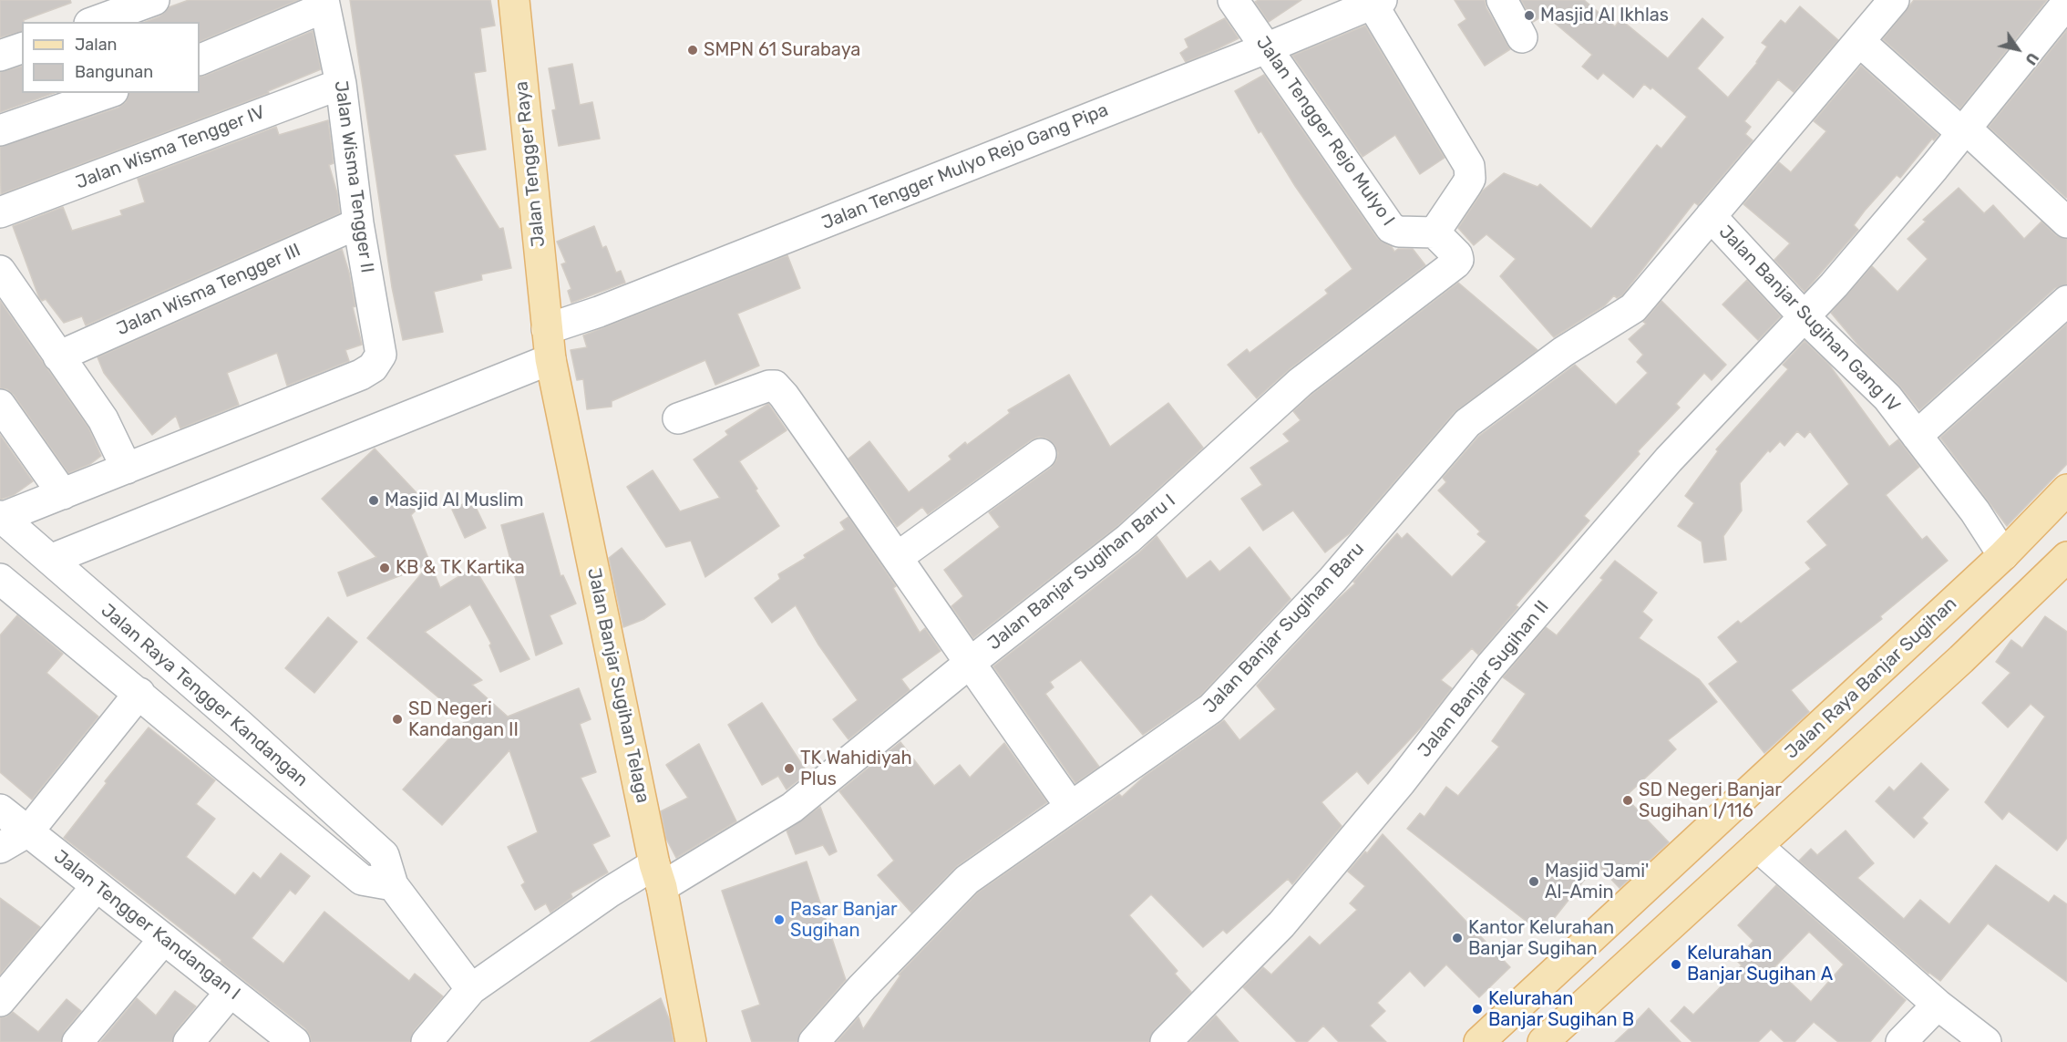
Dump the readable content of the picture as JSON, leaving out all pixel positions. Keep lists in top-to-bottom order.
{
  "streets": {
    "main road": ["Jalan Tengger Raya", "Jalan Raya Banjar Sugihan", "Jalan Banjar Sugihan Telaga"],
    "street": [
      "Jalan Tengger Rejo Mulyo I",
      "Jalan Wisma Tengger IV",
      "Jalan Tengger Mulyo Rejo Gang Pipa",
      "Jalan Wisma Tengger II",
      "Jalan Wisma Tengger III",
      "Jalan Banjar Sugihan Gang IV",
      "Jalan Banjar Sugihan Baru I",
      "Jalan Banjar Sugihan Baru",
      "Jalan Banjar Sugihan II",
      "Jalan Raya Tengger Kandangan",
      "Jalan Tengger Kandangan I"
    ]
  },
  "crossings": [
    ["Jalan Tengger Rejo Mulyo I", "Jalan Tengger Mulyo Rejo Gang Pipa"],
    ["Jalan Tengger Rejo Mulyo I", "Jalan Banjar Sugihan Baru I"],
    ["Jalan Wisma Tengger IV", "Jalan Wisma Tengger II"],
    ["Jalan Tengger Raya", "Jalan Tengger Mulyo Rejo Gang Pipa"],
    ["Jalan Tengger Raya", "Jalan Banjar Sugihan Telaga"],
    ["Jalan Tengger Mulyo Rejo Gang Pipa", "Jalan Banjar Sugihan Telaga"],
    ["Jalan Wisma Tengger II", "Jalan Wisma Tengger III"],
    ["Jalan Banjar Sugihan Gang IV", "Jalan Banjar Sugihan Baru"],
    ["Jalan Banjar Sugihan Gang IV", "Jalan Raya Banjar Sugihan"],
    ["Jalan Banjar Sugihan Gang IV", "Jalan Banjar Sugihan II"],
    ["Jalan Banjar Sugihan Baru I", "Jalan Banjar Sugihan Telaga"],
    ["Jalan Banjar Sugihan Baru I", "Jalan Raya Tengger Kandangan"]
  ],
  "places": [
    "Masjid Al Ikhlas",
    "SMPN 61 Surabaya",
    "Masjid Al Muslim",
    "KB & TK Kartika",
    "SD Negeri Kandangan II",
    "TK Wahidiyah Plus",
    "SD Negeri Banjar Sugihan I/116",
    "Masjid Jami' Al-Amin",
    "Pasar Banjar Sugihan",
    "Kantor Kelurahan Banjar Sugihan",
    "Kelurahan Banjar Sugihan A",
    "Kelurahan Banjar Sugihan B"
  ],
  "legend": ["Jalan", "Bangunan"],
  "north": "bottom right"
}
